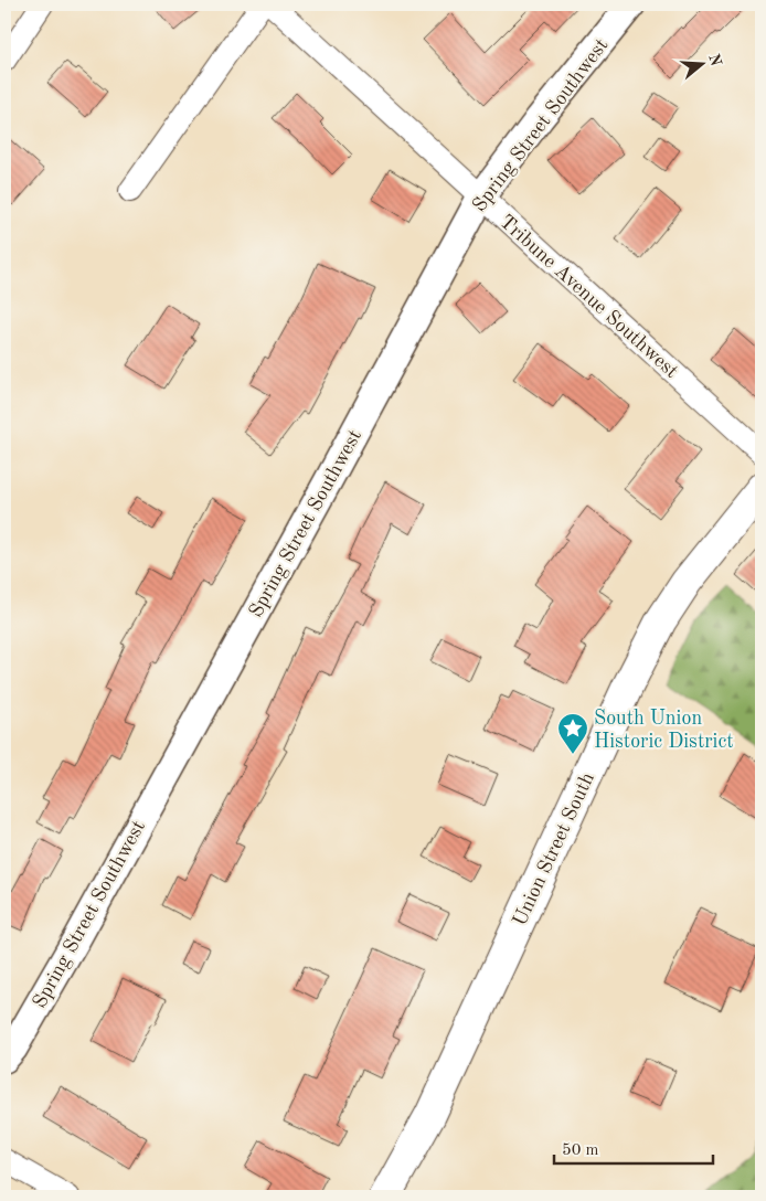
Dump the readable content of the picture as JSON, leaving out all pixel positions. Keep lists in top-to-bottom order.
{
  "streets": {
    "main road": ["Union Street South"],
    "street": ["Spring Street Southwest", "Tribune Avenue Southwest"]
  },
  "crossings": [
    ["Spring Street Southwest", "Tribune Avenue Southwest"]
  ],
  "places": {
    "place": ["South Union Historic District"]
  },
  "scale_bar": "50 m",
  "north": "right"
}
